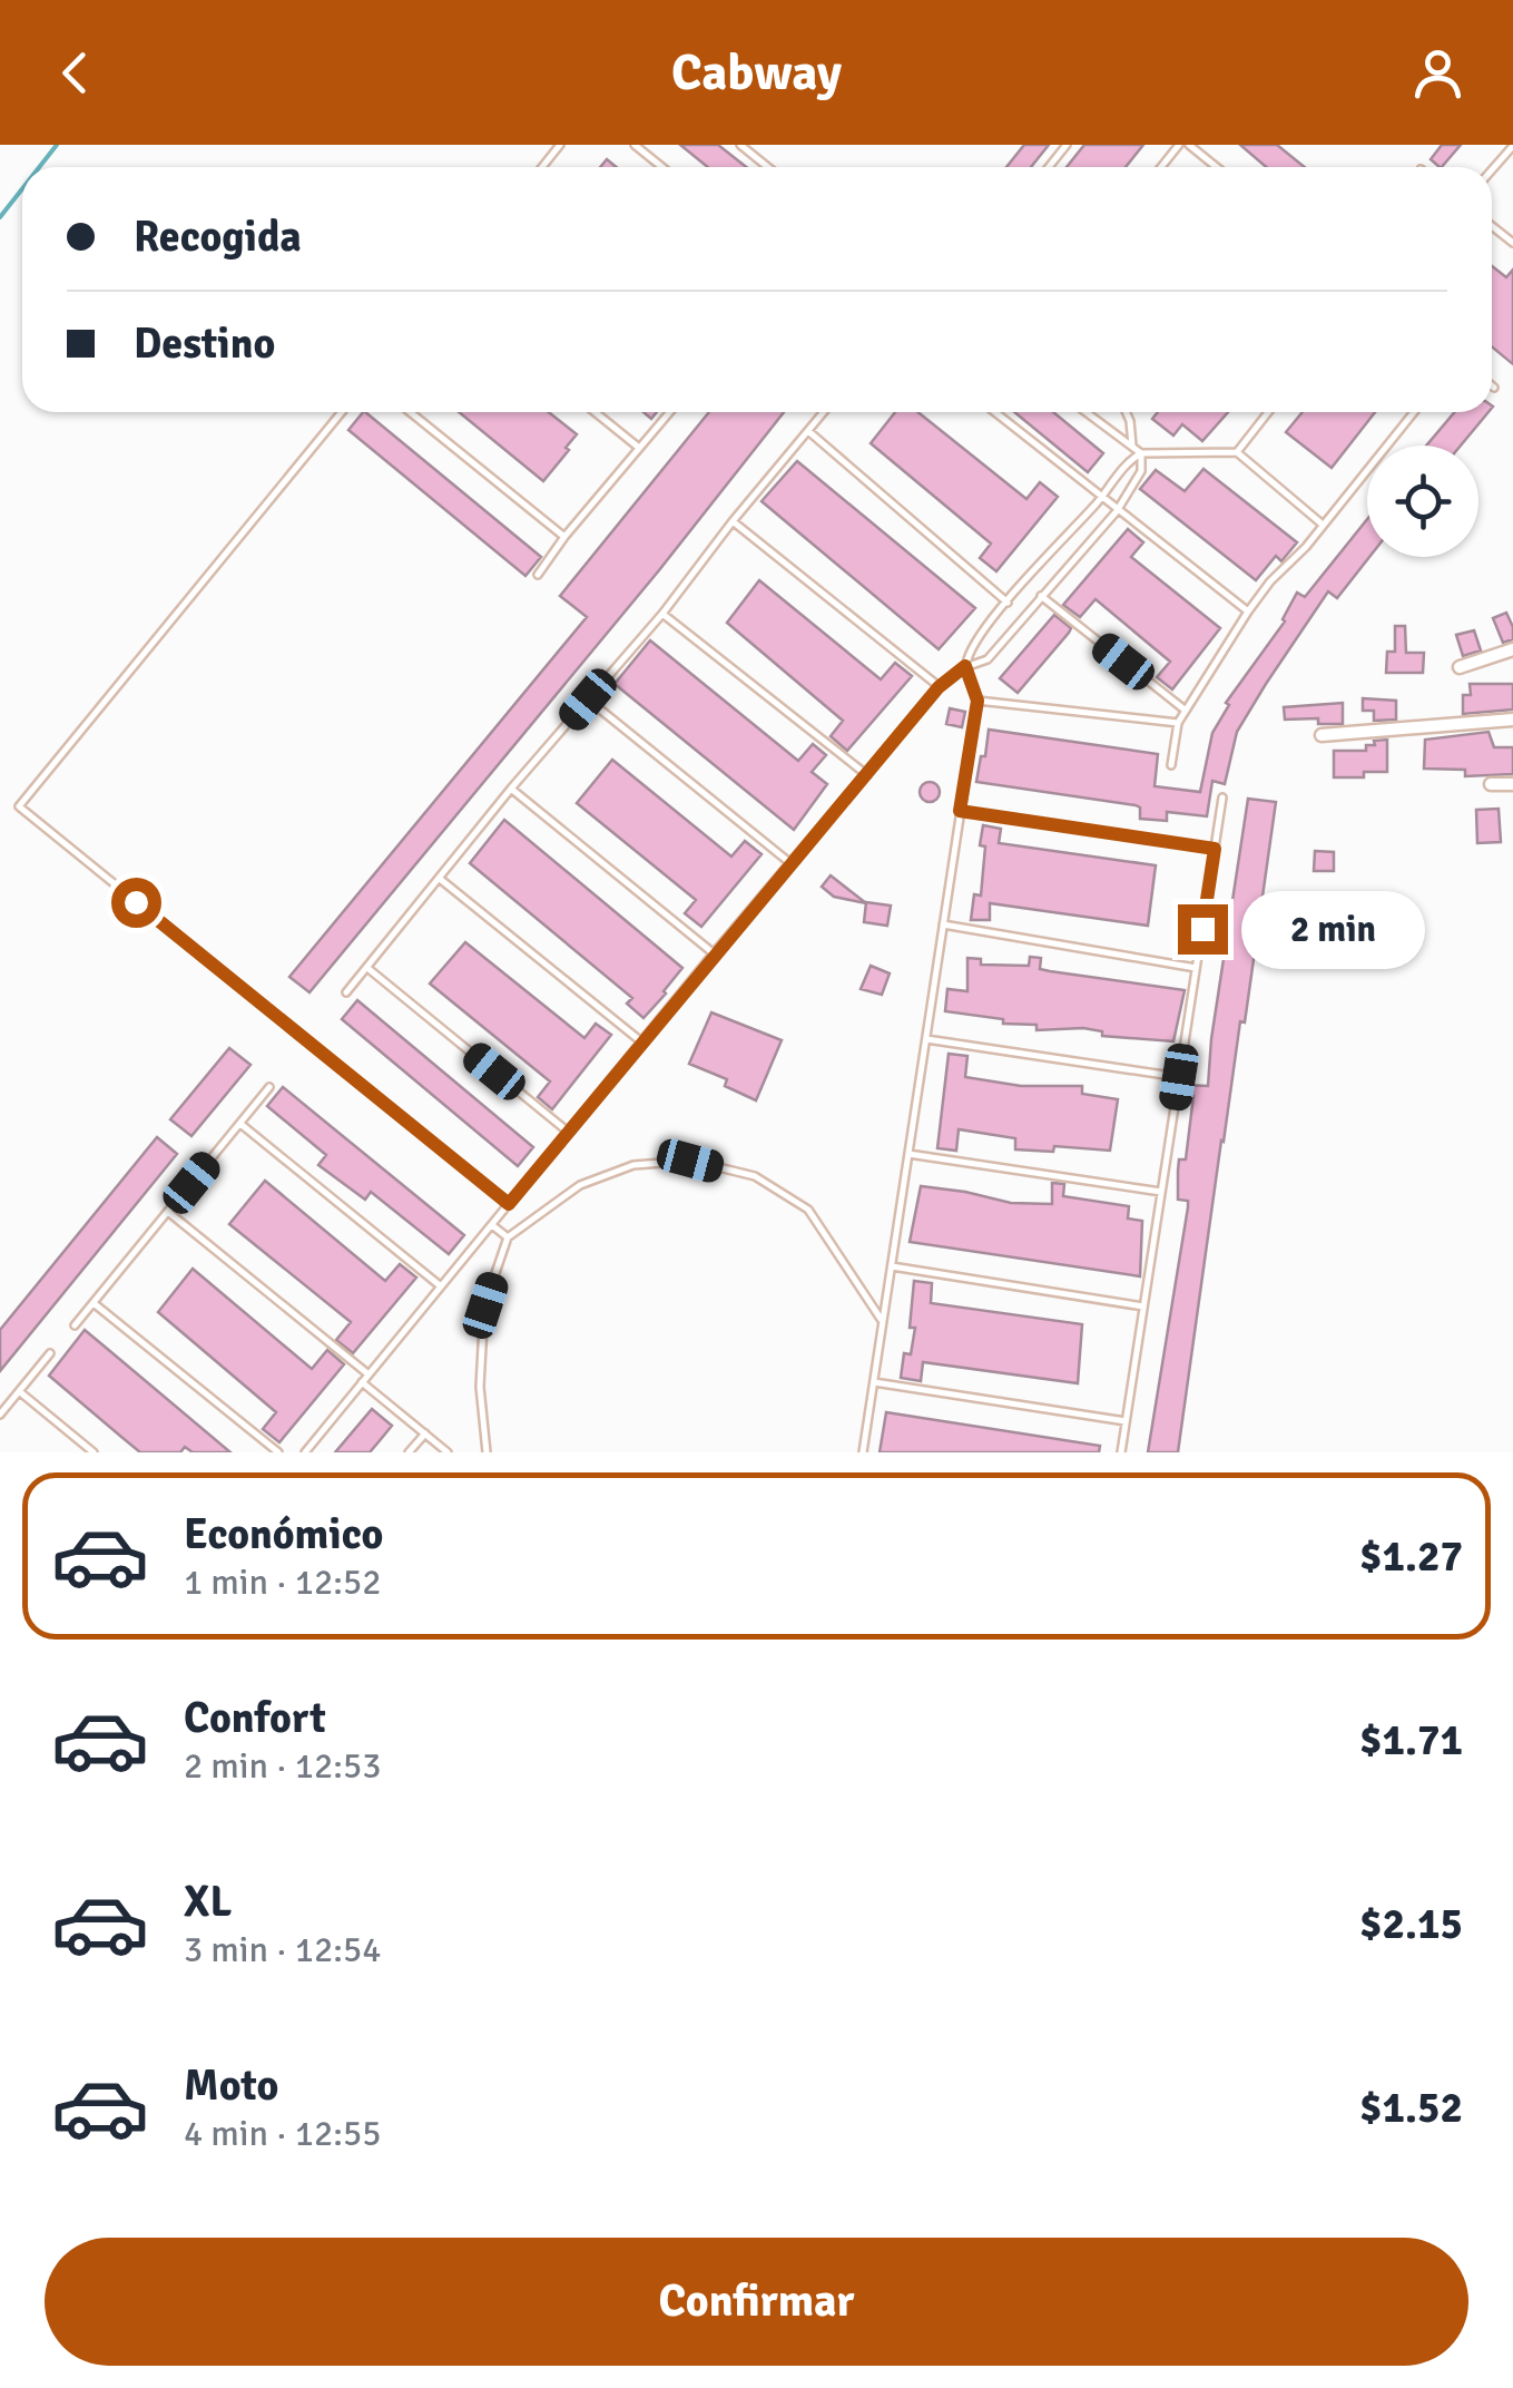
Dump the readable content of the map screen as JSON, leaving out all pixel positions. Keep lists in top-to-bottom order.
{
  "page": {
    "header": "Cabway",
    "banner": ["Recogida", "Destino"],
    "bubble": "2 min",
    "list": [
      {
        "name": "Económico",
        "note": "1 min · 12:52",
        "value": "$1.27"
      },
      {
        "name": "Confort",
        "note": "2 min · 12:53",
        "value": "$1.71"
      },
      {
        "name": "XL",
        "note": "3 min · 12:54",
        "value": "$2.15"
      },
      {
        "name": "Moto",
        "note": "4 min · 12:55",
        "value": "$1.52"
      }
    ],
    "buttons": "Confirmar"
  }
}
